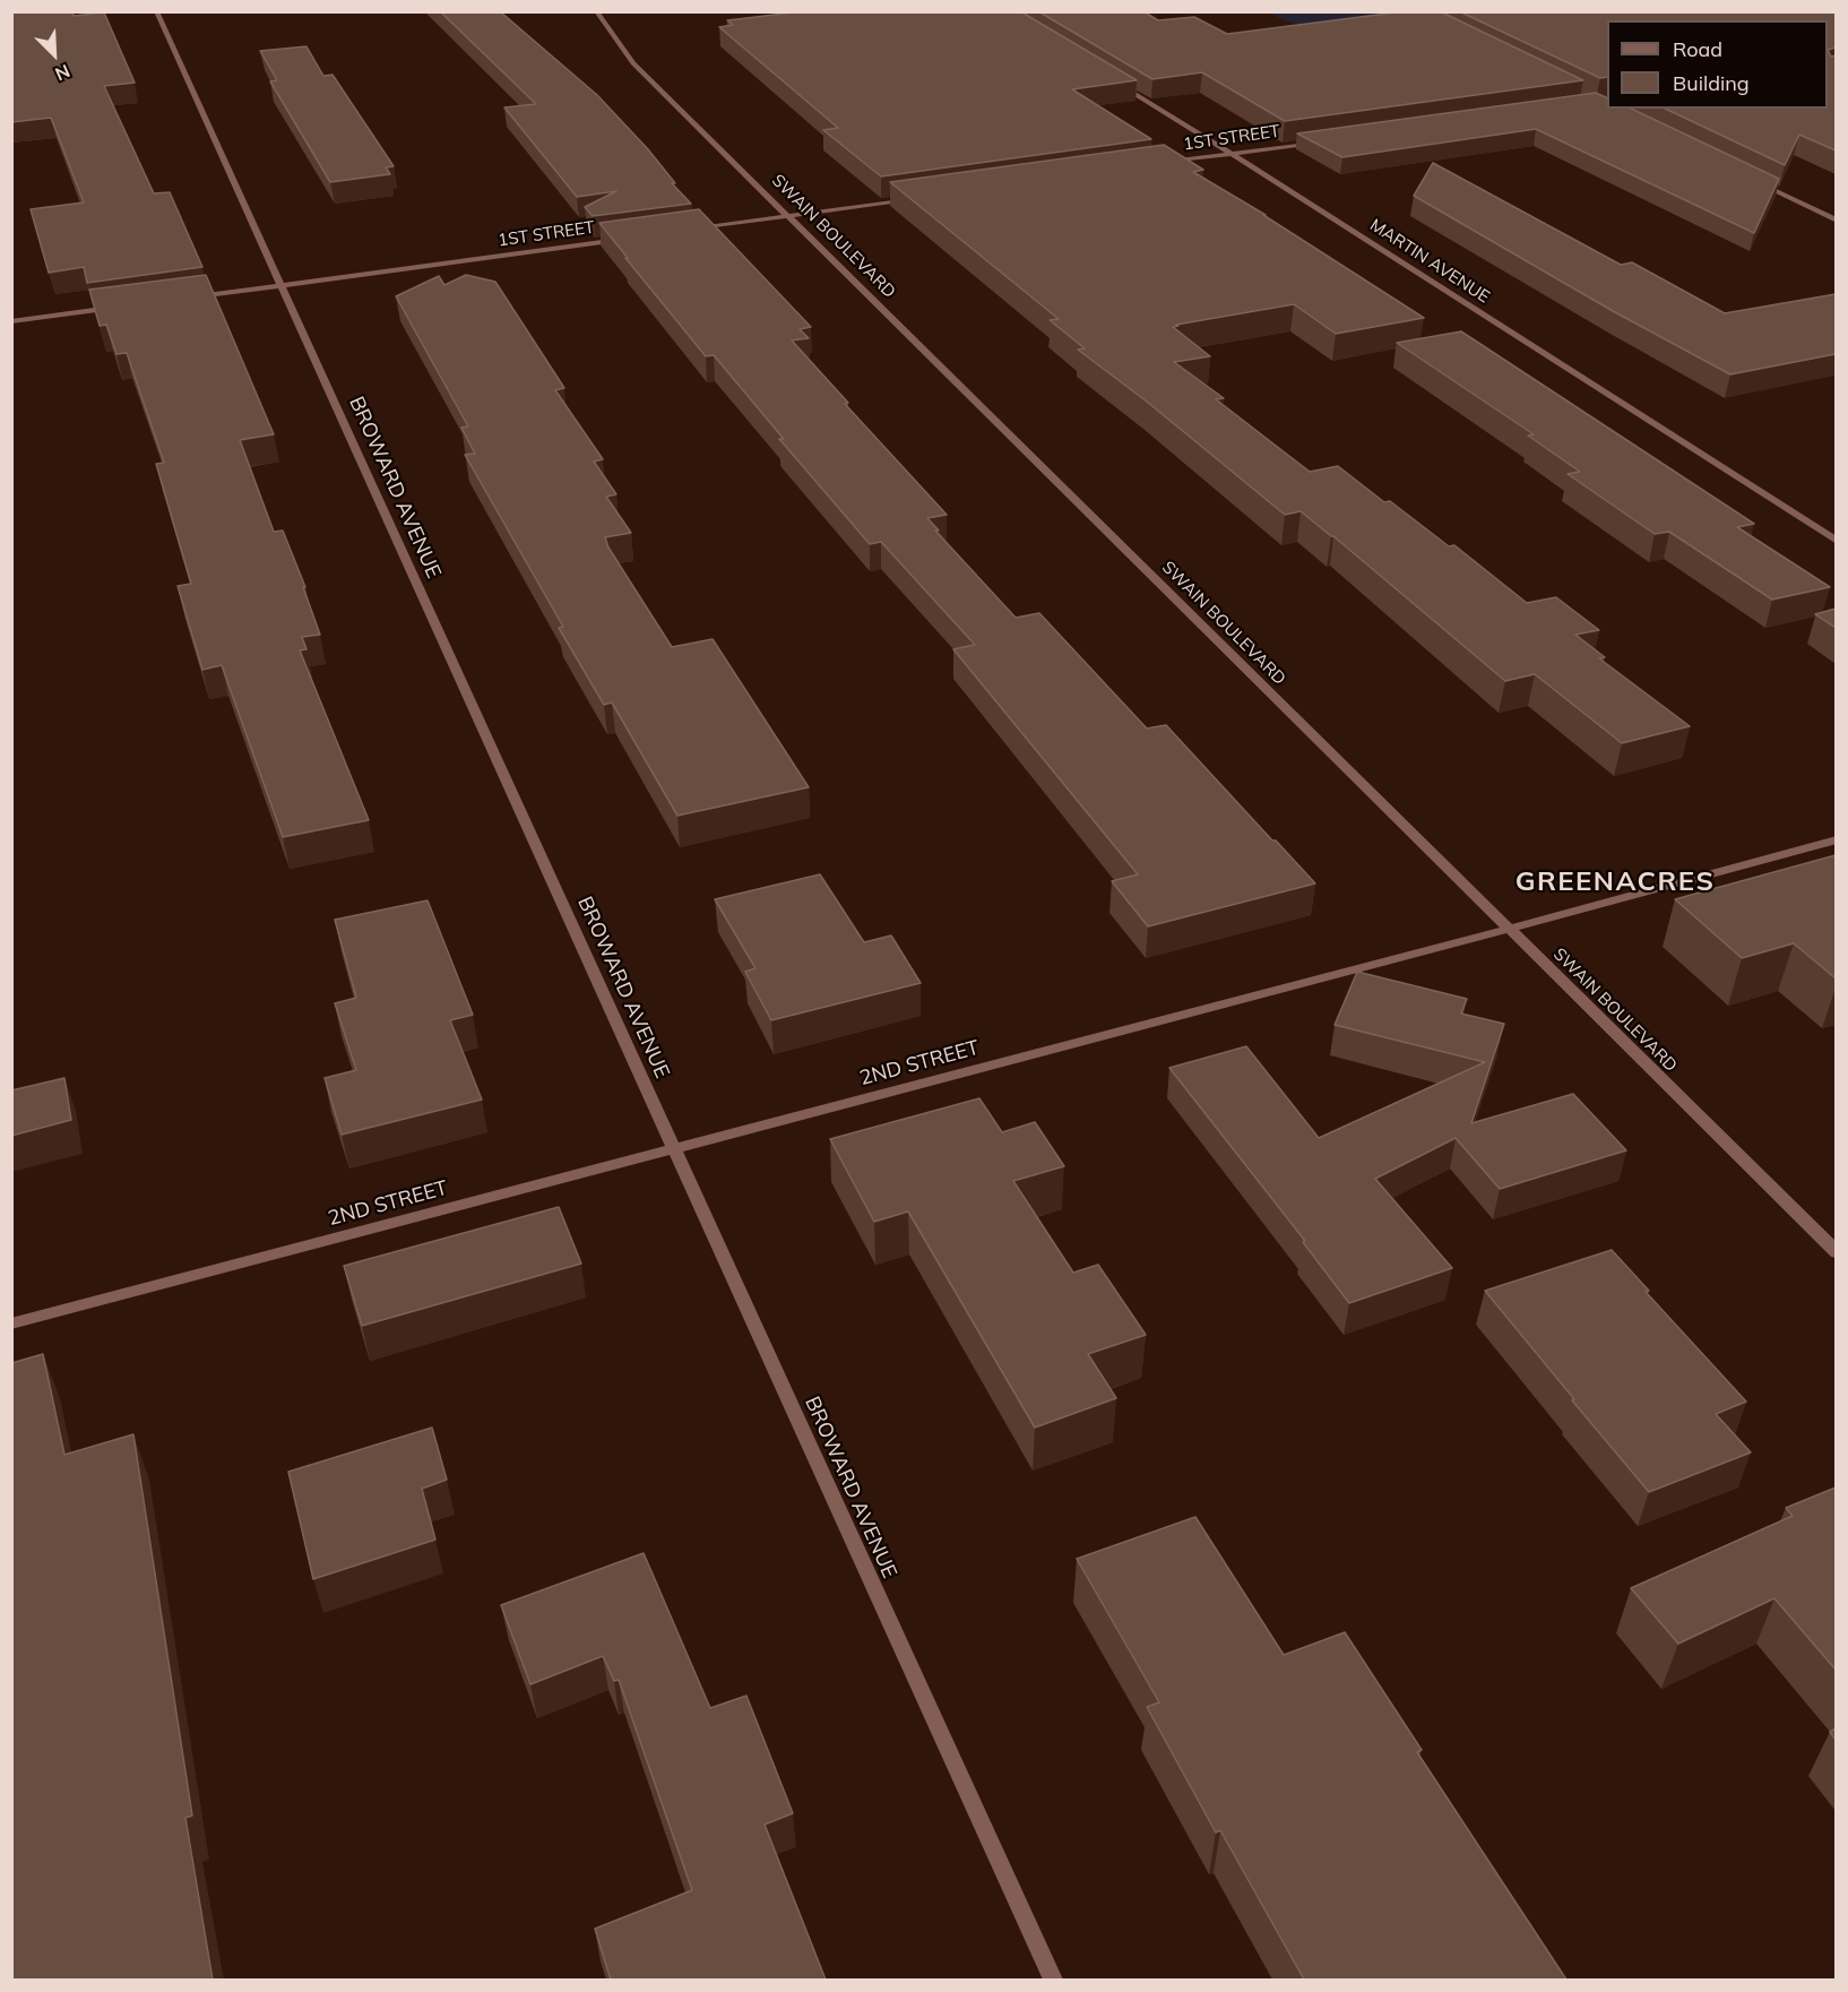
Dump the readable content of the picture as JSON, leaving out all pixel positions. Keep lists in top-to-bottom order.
{
  "streets": {
    "street": [
      "1ST STREET",
      "SWAIN BOULEVARD",
      "MARTIN AVENUE",
      "BROWARD AVENUE",
      "2ND STREET"
    ]
  },
  "crossings": [
    ["1ST STREET", "MARTIN AVENUE"],
    ["1ST STREET", "BROWARD AVENUE"],
    ["SWAIN BOULEVARD", "2ND STREET"],
    ["BROWARD AVENUE", "2ND STREET"]
  ],
  "districts": ["GREENACRES"],
  "legend": ["Road", "Building"],
  "north": "bottom right"
}
